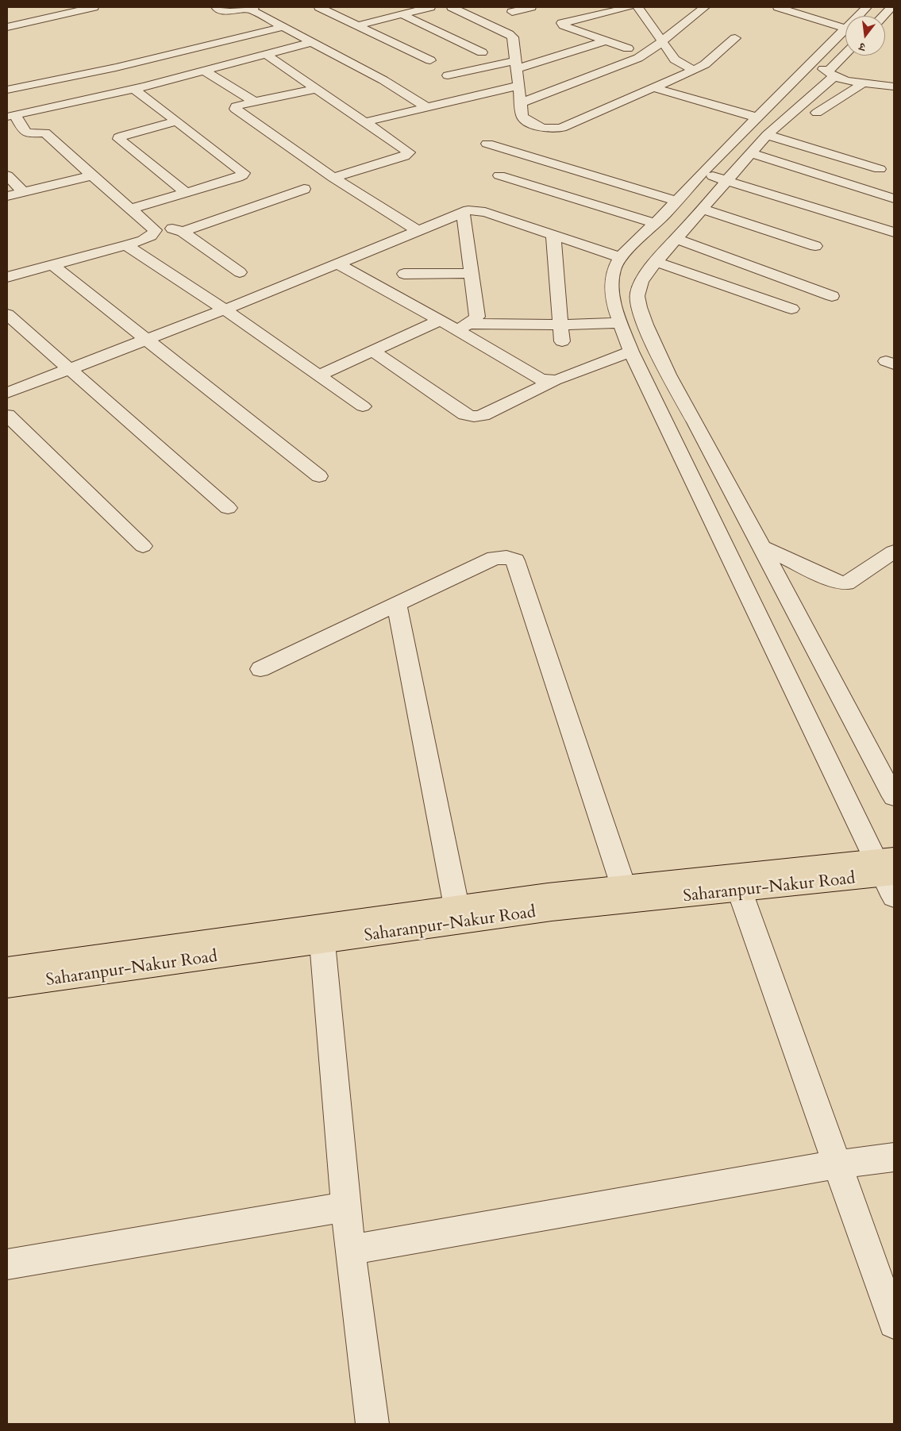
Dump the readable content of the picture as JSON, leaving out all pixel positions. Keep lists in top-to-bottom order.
{
  "streets": {
    "main road": ["Saharanpur-Nakur Road"]
  },
  "north": "bottom"
}
